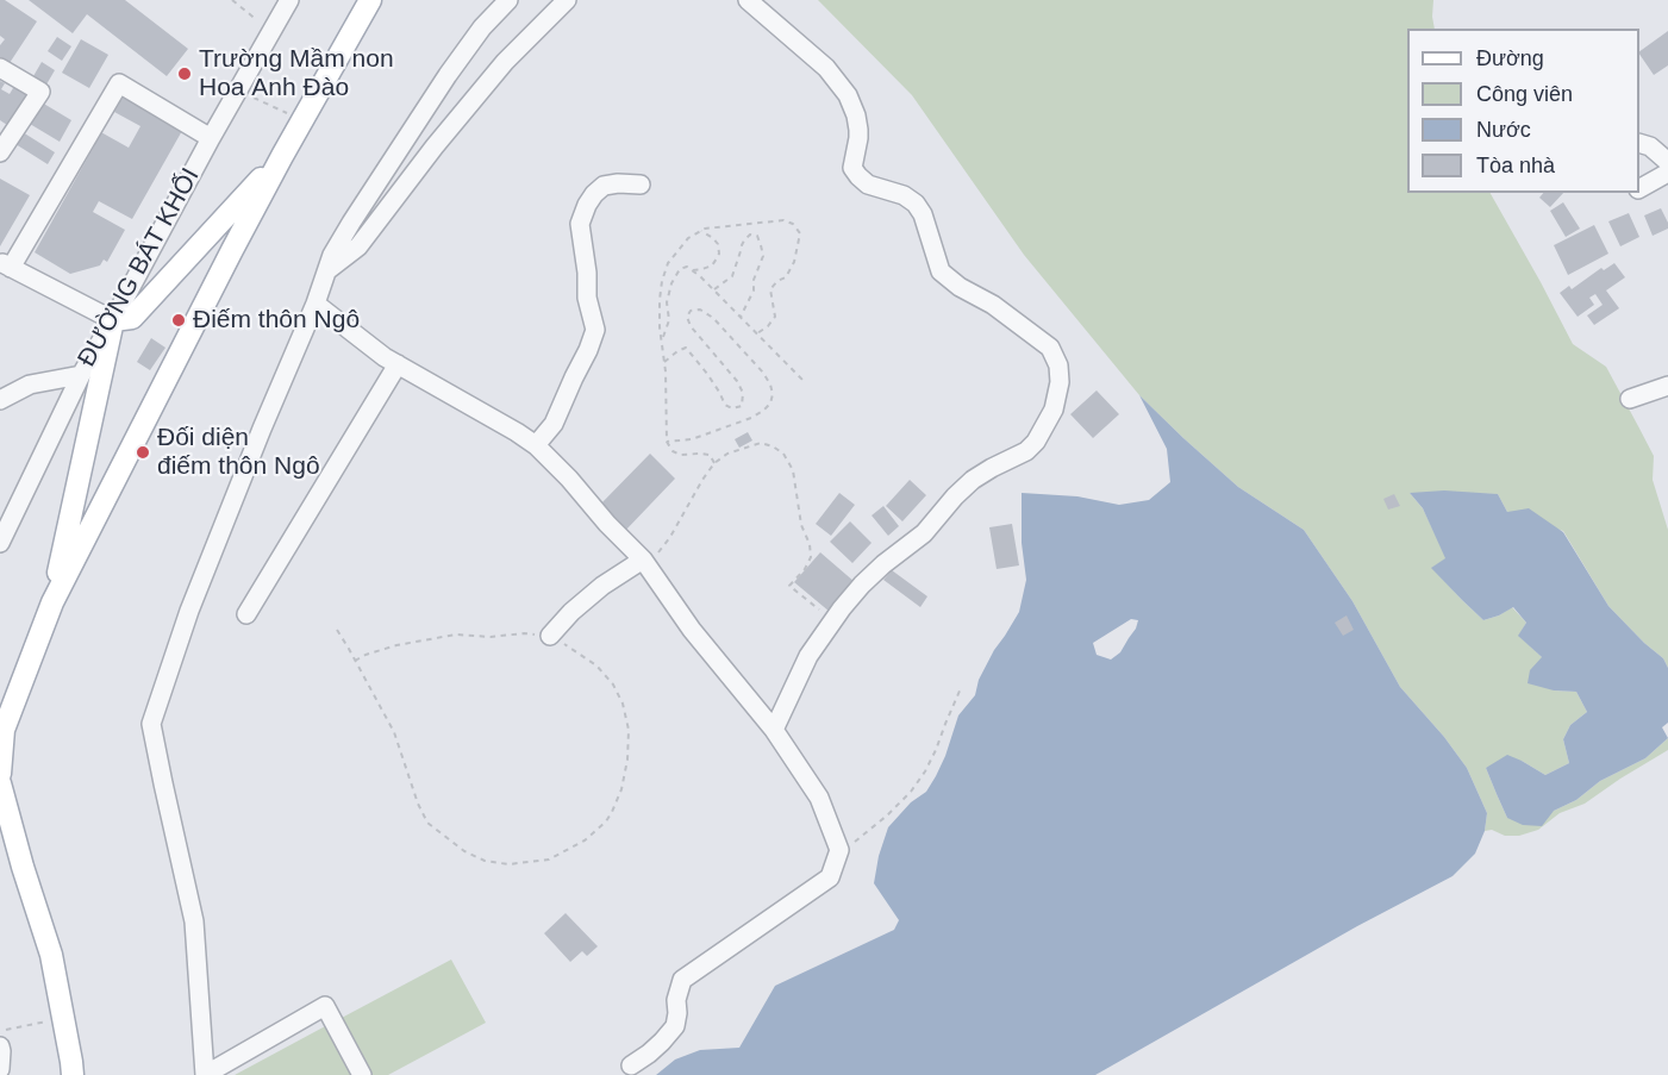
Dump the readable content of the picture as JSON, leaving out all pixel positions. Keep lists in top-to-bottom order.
{
  "streets": {
    "street": ["ĐƯỜNG BÁT KHỐI"]
  },
  "places": ["Trường Mầm non Hoa Anh Đào", "Điếm thôn Ngô", "Đối diện điếm thôn Ngô"],
  "legend": [
    "Đường",
    "Công viên",
    "Nước",
    "Tòa nhà"
  ]
}
